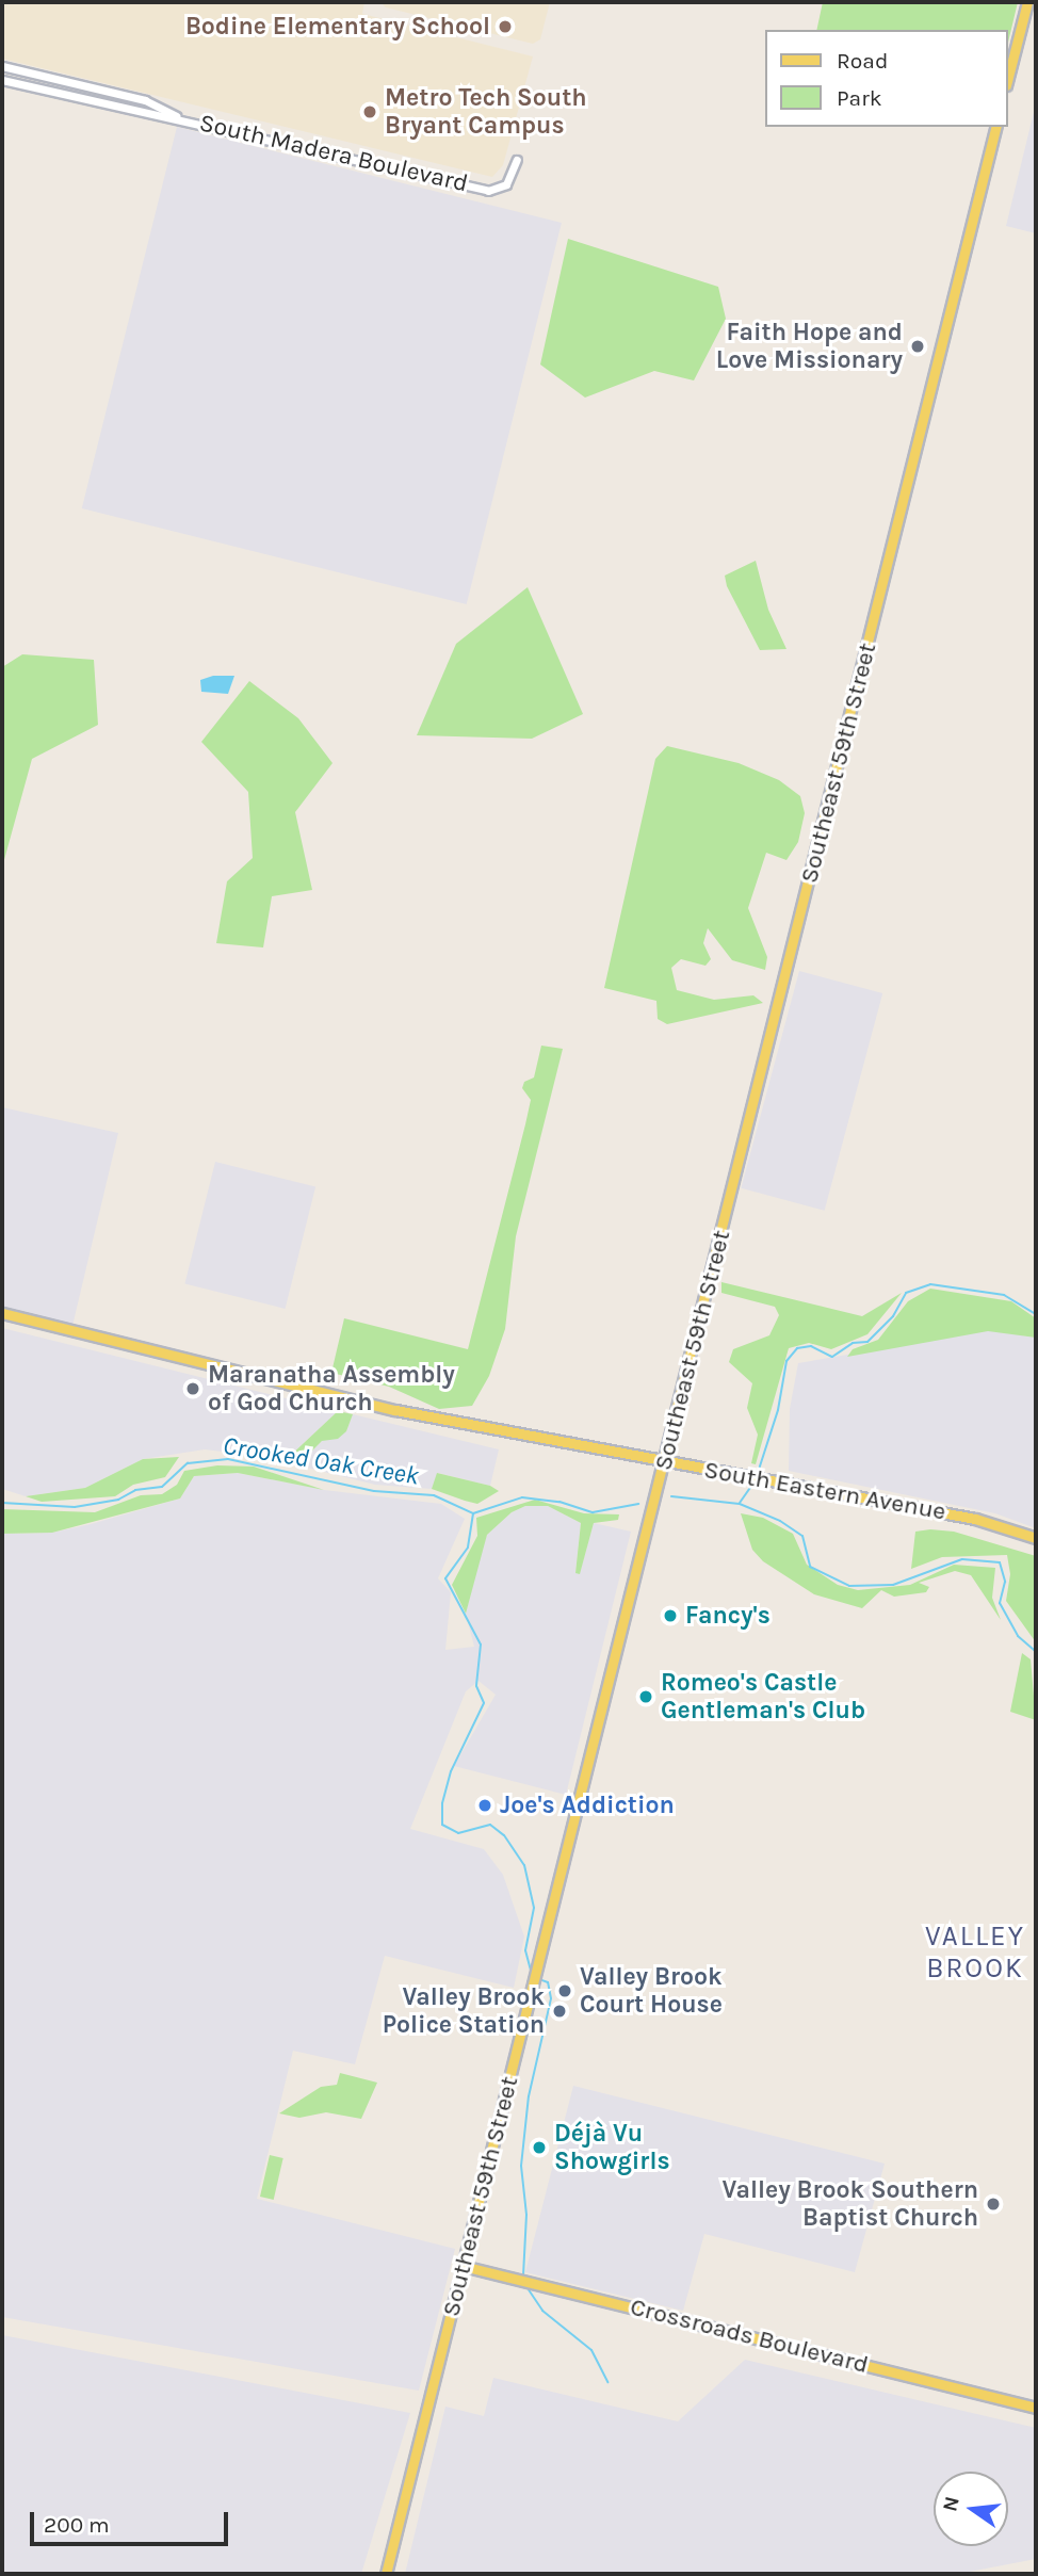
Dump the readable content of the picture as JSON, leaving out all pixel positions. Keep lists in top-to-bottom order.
{
  "streets": {
    "main road": ["Southeast 59th Street", "South Eastern Avenue", "Crossroads Boulevard"],
    "street": ["South Madera Boulevard"]
  },
  "crossings": [
    ["Southeast 59th Street", "South Eastern Avenue"],
    ["Southeast 59th Street", "Crossroads Boulevard"]
  ],
  "districts": ["VALLEY BROOK"],
  "water": ["Crooked Oak Creek"],
  "places": [
    "Bodine Elementary School",
    "Metro Tech South Bryant Campus",
    "Faith Hope and Love Missionary",
    "Maranatha Assembly of God Church",
    "Fancy's",
    "Romeo's Castle Gentleman's Club",
    "Joe's Addiction",
    "Valley Brook Court House",
    "Valley Brook Police Station",
    "Déjà Vu Showgirls",
    "Valley Brook Southern Baptist Church"
  ],
  "legend": ["Road", "Park"],
  "scale_bar": "200 m",
  "north": "left"
}
